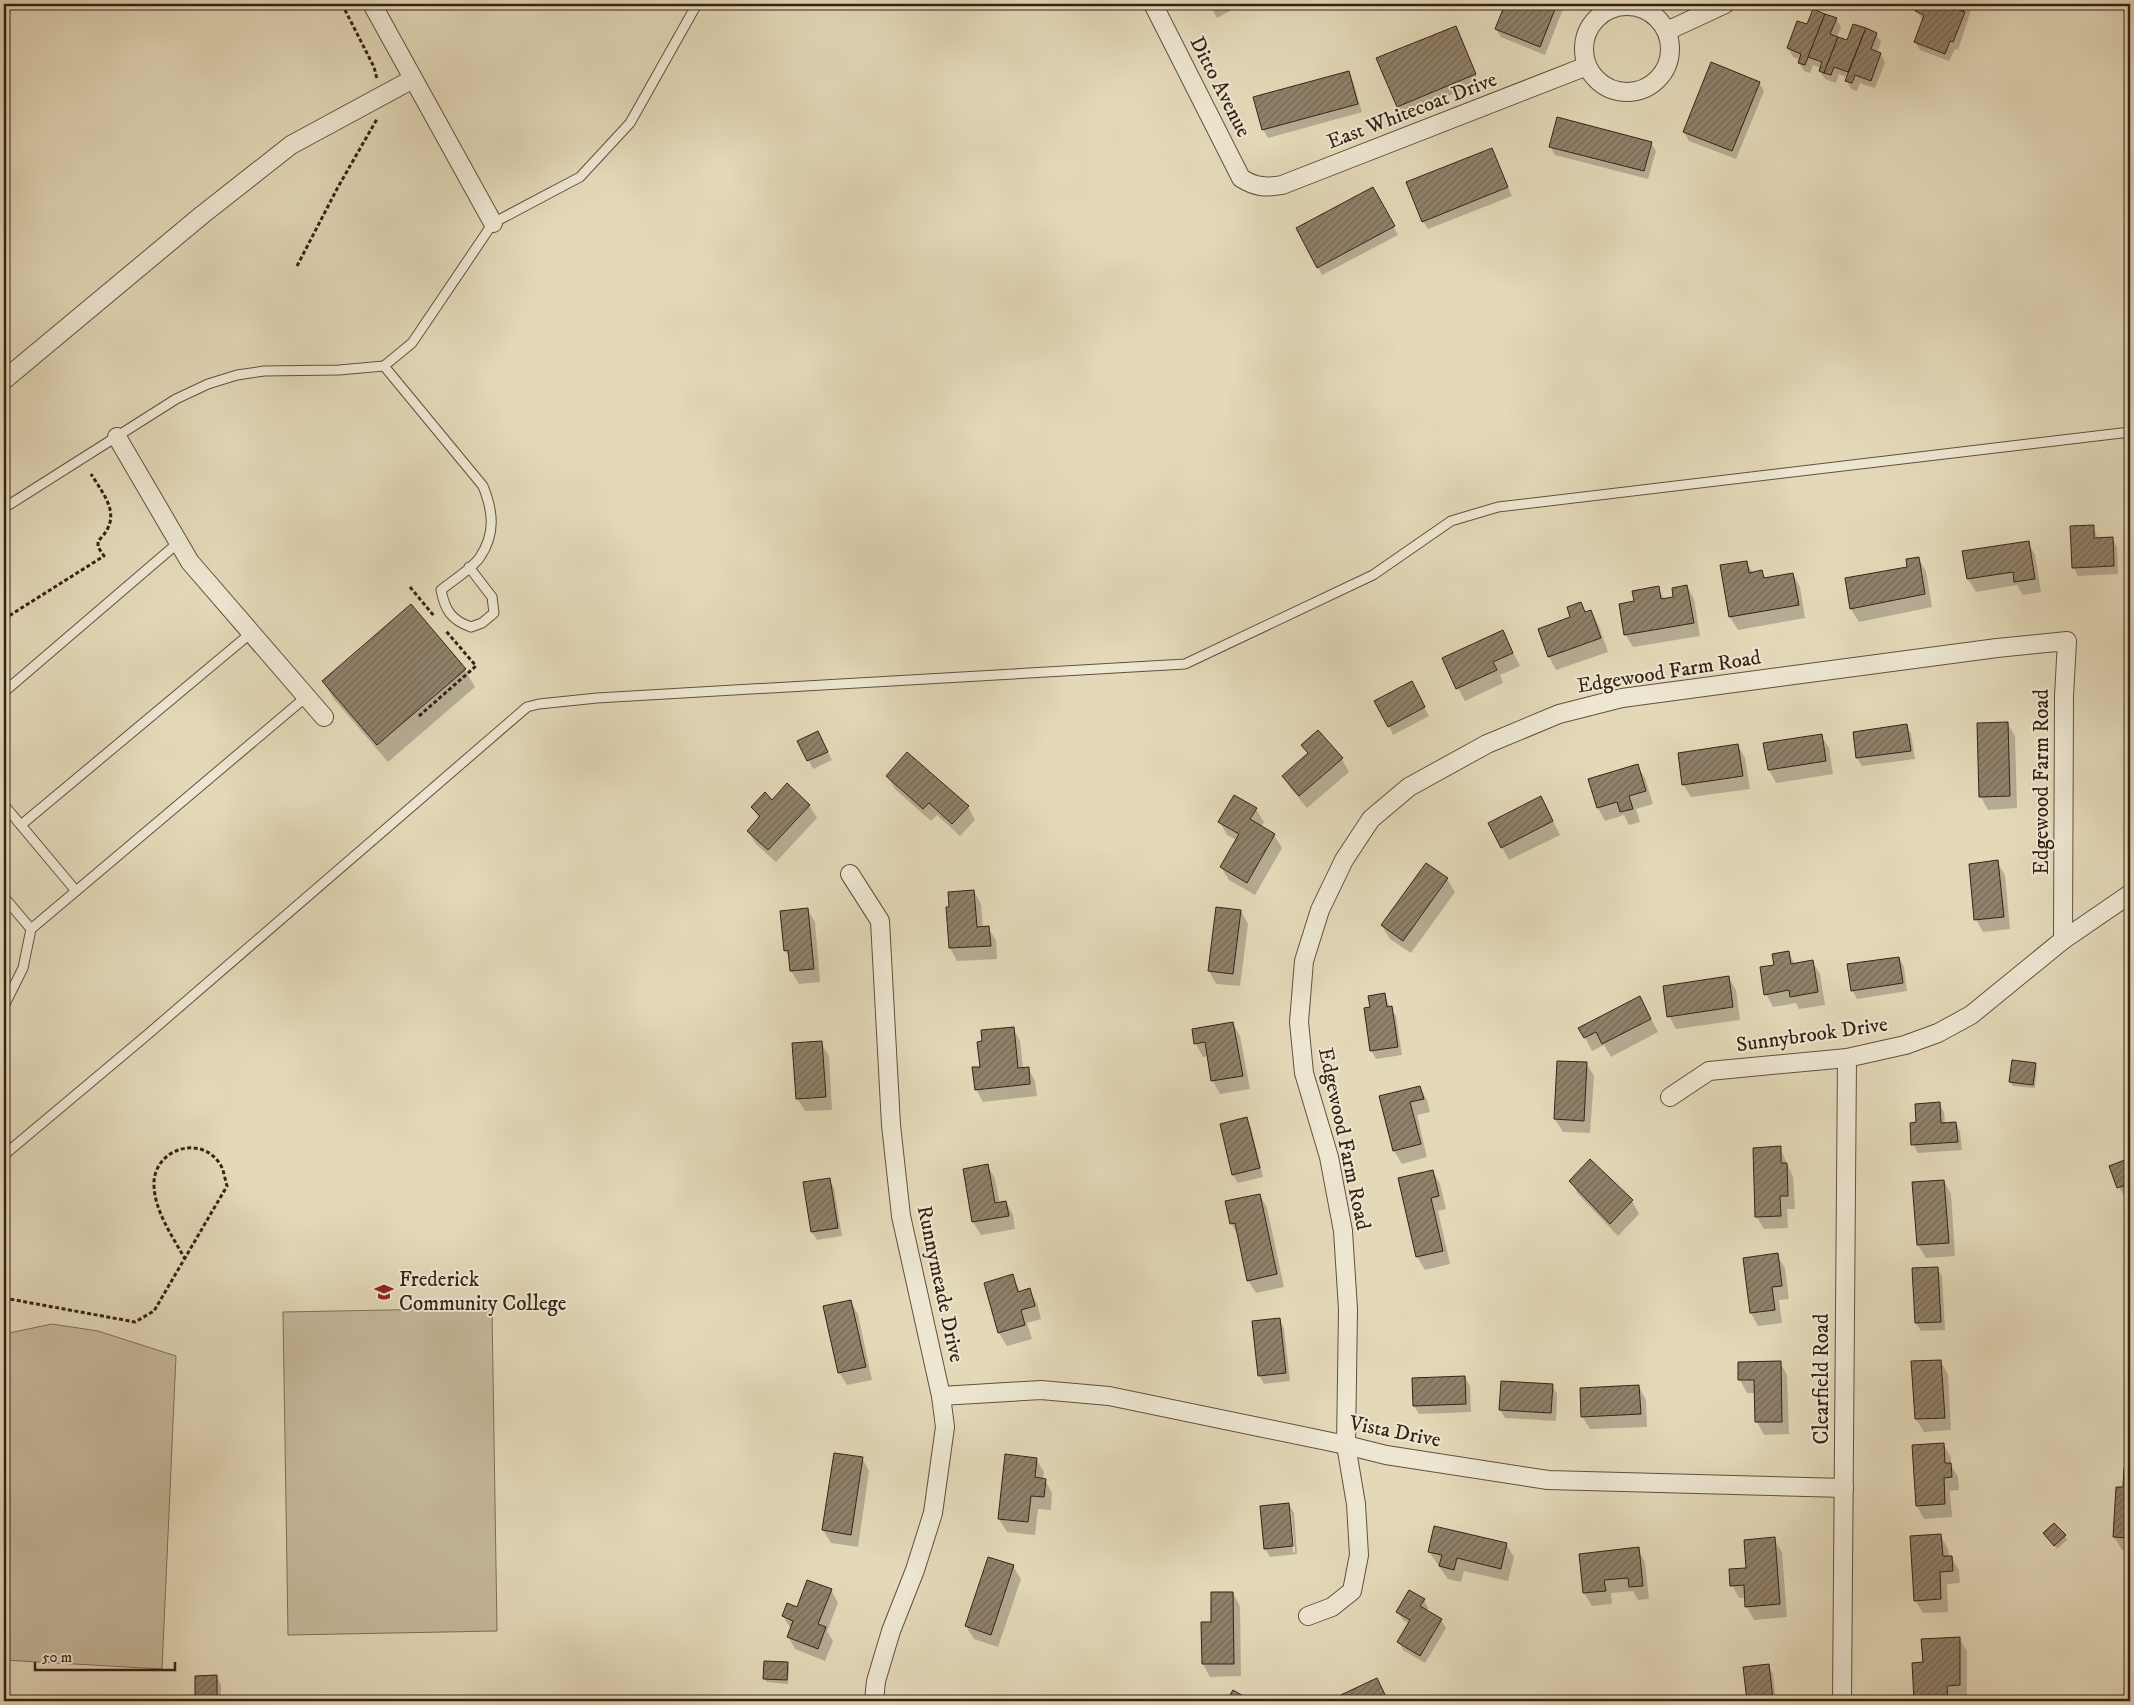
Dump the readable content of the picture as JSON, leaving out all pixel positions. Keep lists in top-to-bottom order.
{
  "streets": {
    "street": [
      "Ditto Avenue",
      "East Whitecoat Drive",
      "Edgewood Farm Road",
      "Sunnybrook Drive",
      "Runnymeade Drive",
      "Clearfield Road",
      "Vista Drive"
    ]
  },
  "crossings": [
    ["Ditto Avenue", "East Whitecoat Drive"],
    ["Edgewood Farm Road", "Sunnybrook Drive"],
    ["Edgewood Farm Road", "Vista Drive"],
    ["Sunnybrook Drive", "Clearfield Road"],
    ["Runnymeade Drive", "Vista Drive"],
    ["Clearfield Road", "Vista Drive"]
  ],
  "places": {
    "school or university": ["Frederick Community College"]
  },
  "scale_bar": "50 m"
}
